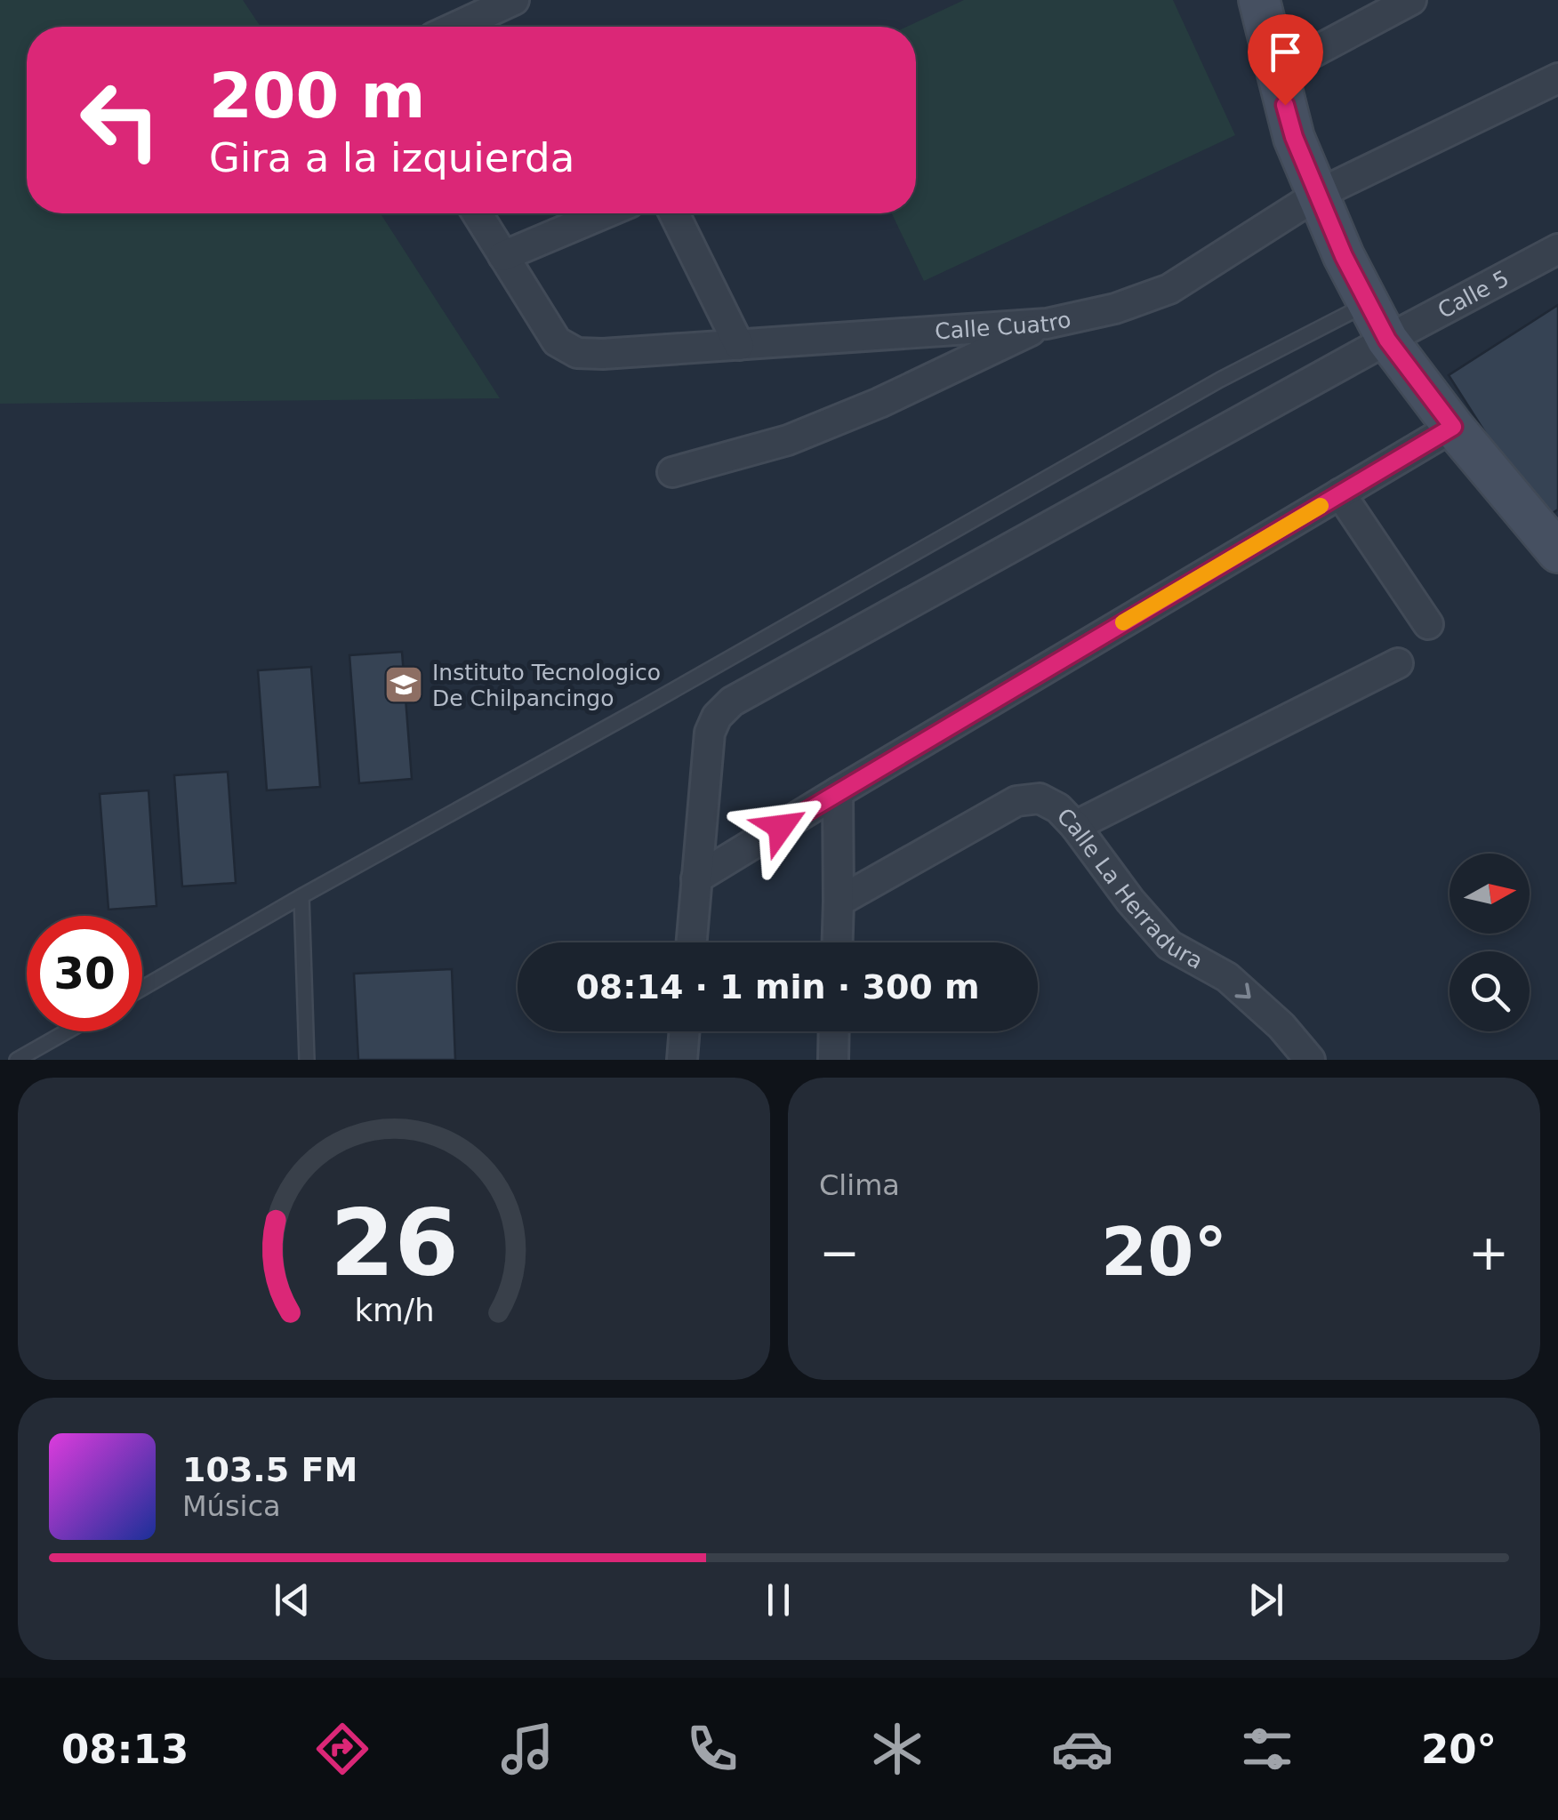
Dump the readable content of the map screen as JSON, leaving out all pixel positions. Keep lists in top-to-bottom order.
{
  "streets": {
    "street": ["Calle 5", "Calle Cuatro", "Calle La Herradura"]
  },
  "one_way": ["Calle La Herradura"],
  "places": {
    "school or university": ["Instituto Tecnologico De Chilpancingo"]
  },
  "north": "right",
  "page": {
    "turn": ["200 m", "Gira a la izquierda"],
    "limit": "30",
    "trip": "08:14 · 1 min · 300 m",
    "tile": "Clima",
    "heat": ["−", "20°", "+"],
    "song": ["103.5 FM", "Música"],
    "tabs": ["08:13", "20°"],
    "gauge": ["26", "km/h"]
  }
}
